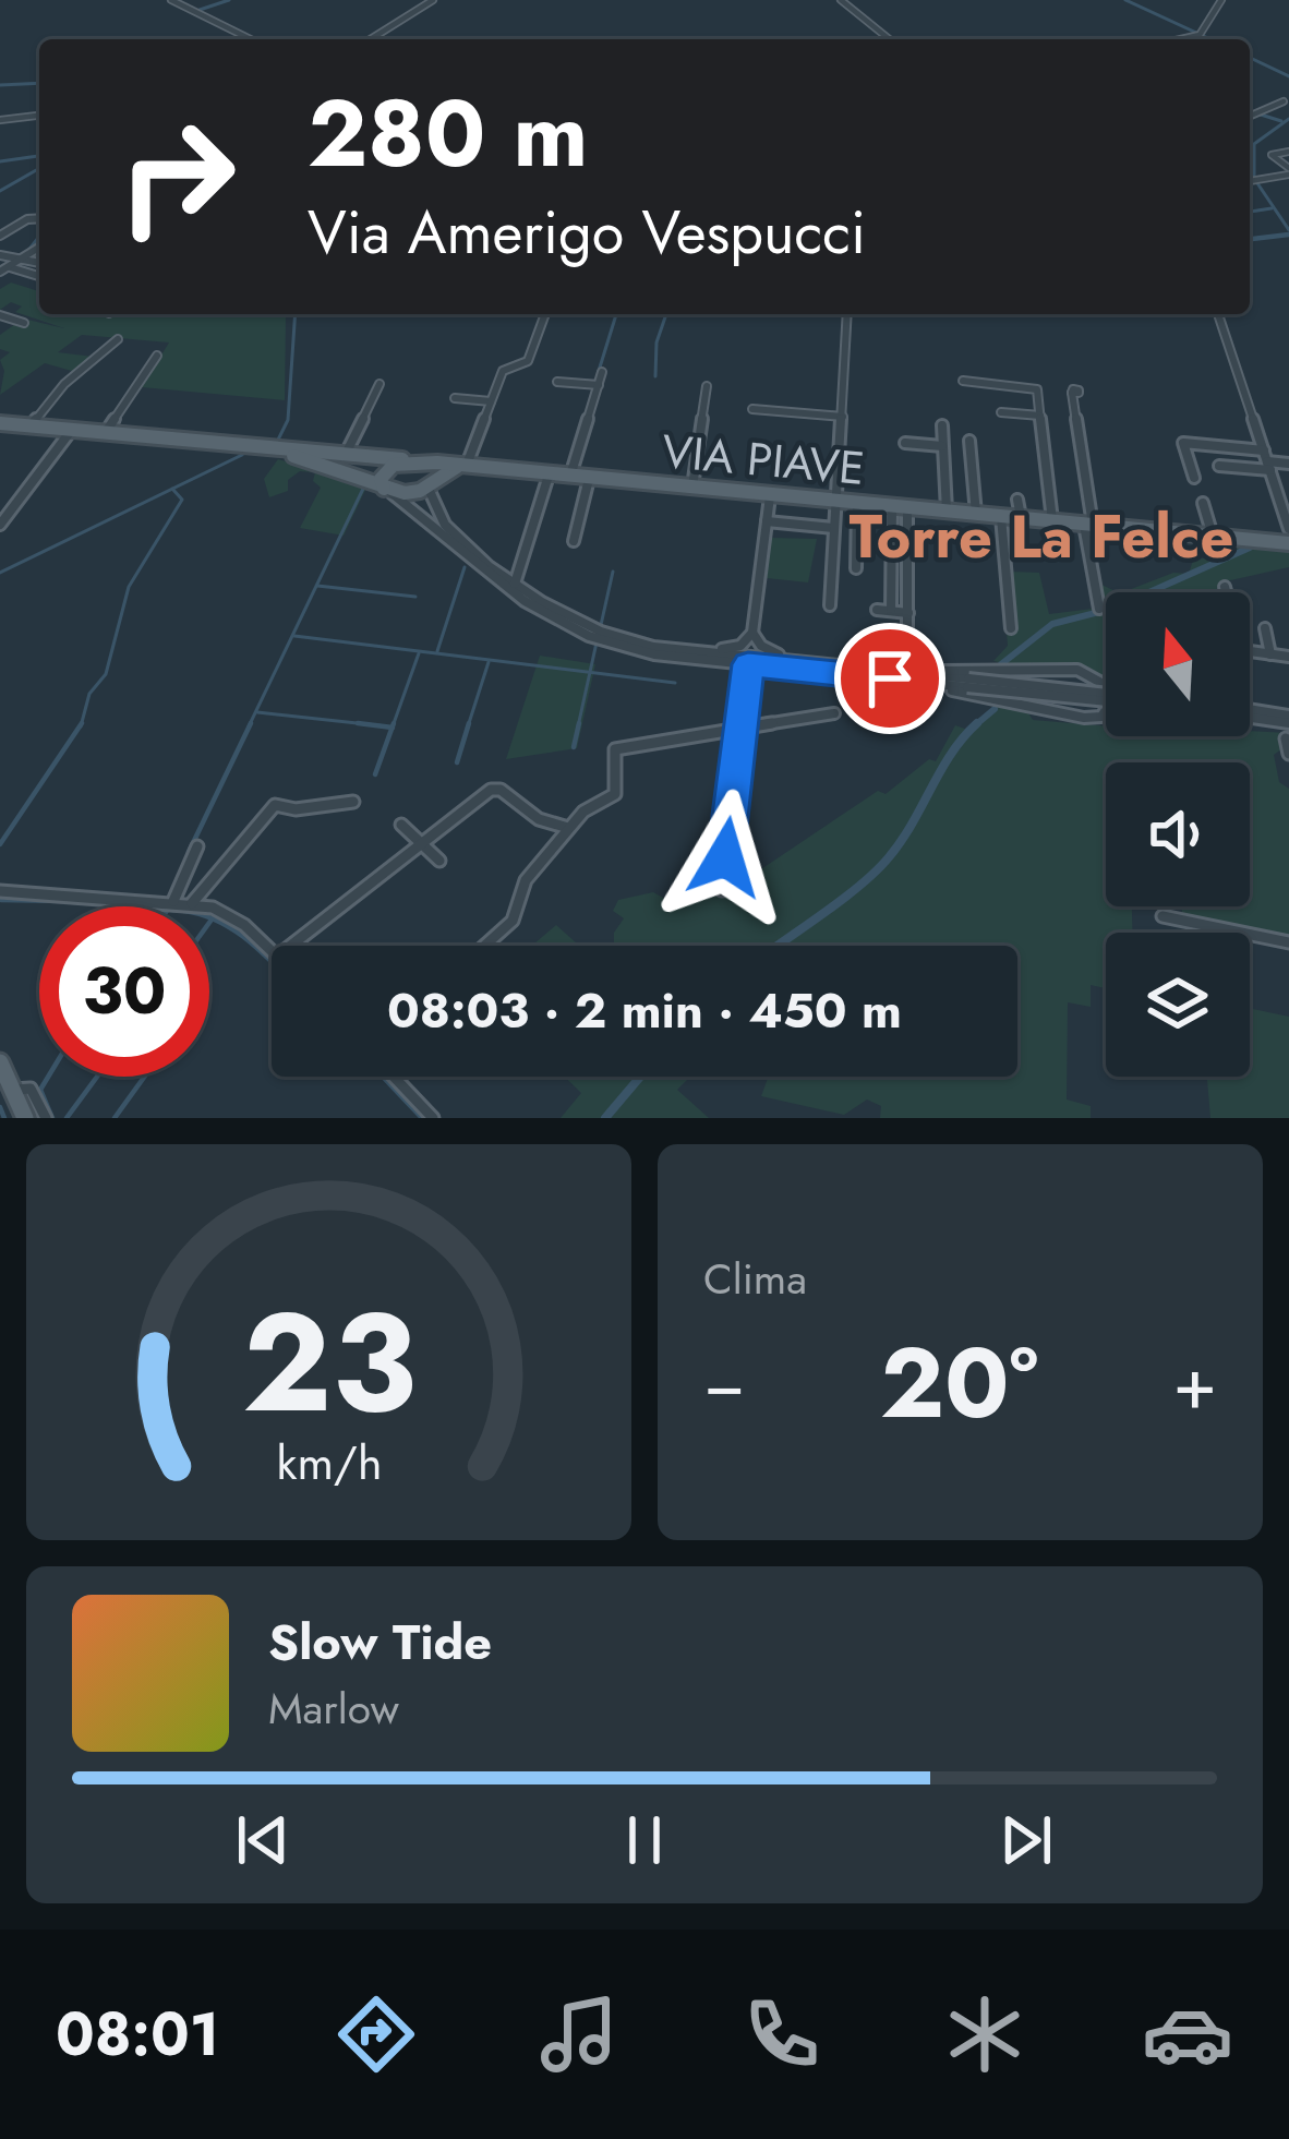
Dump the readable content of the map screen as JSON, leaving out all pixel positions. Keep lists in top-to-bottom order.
{
  "streets": {
    "main road": ["VIA PIAVE"]
  },
  "districts": ["Torre La Felce"],
  "north": "top",
  "page": {
    "turn": ["280 m", "Via Amerigo Vespucci"],
    "limit": "30",
    "trip": "08:03 · 2 min · 450 m",
    "tile": "Clima",
    "heat": ["−", "20°", "+"],
    "song": ["Slow Tide", "Marlow"],
    "tabs": "08:01",
    "gauge": ["23", "km/h"]
  }
}
